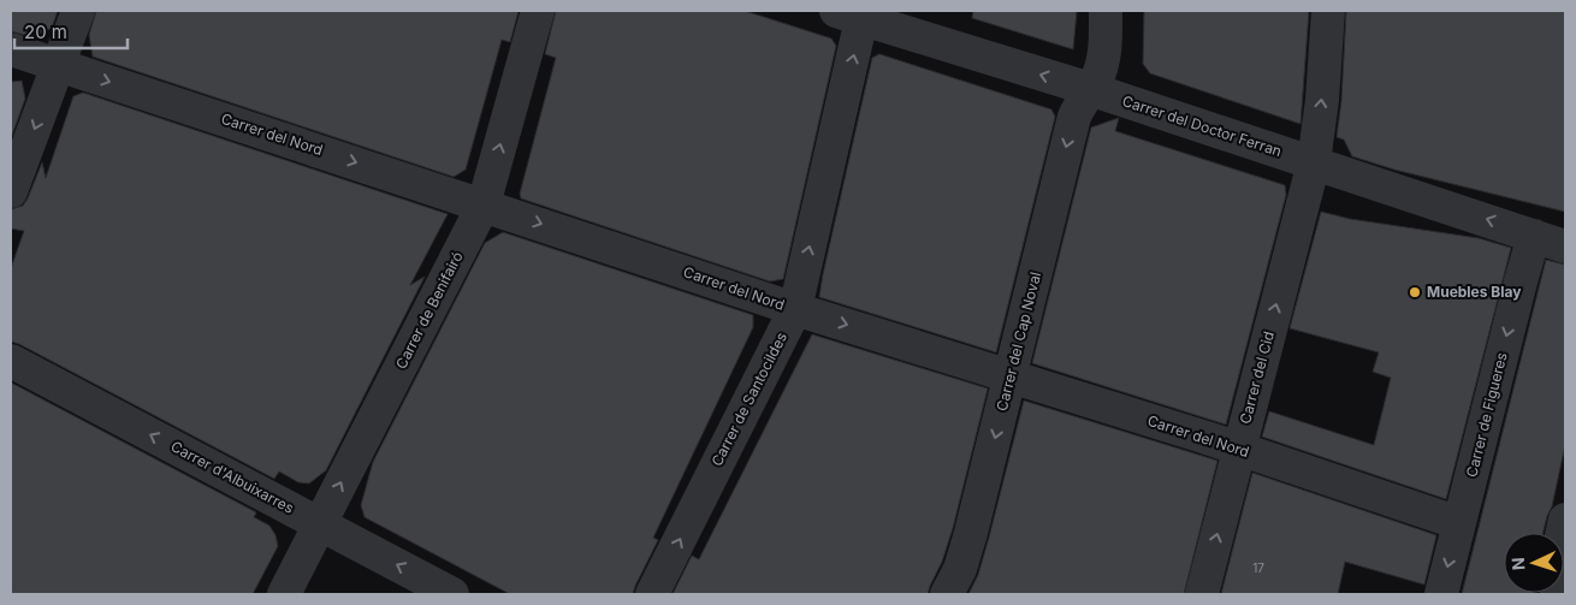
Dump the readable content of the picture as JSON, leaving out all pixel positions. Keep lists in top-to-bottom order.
{
  "streets": {
    "street": [
      "Carrer del Doctor Ferran",
      "Carrer del Nord",
      "Carrer de Benifairó",
      "Carrer del Cap Noval",
      "Carrer del Cid",
      "Carrer de Santocildes",
      "Carrer de Figueres",
      "Carrer d'Albuixarres"
    ]
  },
  "crossings": [
    ["Carrer del Doctor Ferran", "Carrer del Cap Noval"],
    ["Carrer del Doctor Ferran", "Carrer del Cid"],
    ["Carrer del Doctor Ferran", "Carrer de Santocildes"],
    ["Carrer del Doctor Ferran", "Carrer de Figueres"],
    ["Carrer del Nord", "Carrer de Benifairó"],
    ["Carrer del Nord", "Carrer del Cap Noval"],
    ["Carrer del Nord", "Carrer del Cid"],
    ["Carrer del Nord", "Carrer de Santocildes"],
    ["Carrer del Nord", "Carrer de Figueres"],
    ["Carrer de Benifairó", "Carrer d'Albuixarres"]
  ],
  "one_way": [
    "Carrer del Doctor Ferran",
    "Carrer del Nord",
    "Carrer de Benifairó",
    "Carrer del Cap Noval",
    "Carrer del Cid",
    "Carrer de Santocildes",
    "Carrer de Figueres",
    "Carrer d'Albuixarres"
  ],
  "places": ["Muebles Blay"],
  "house_numbers": ["17"],
  "scale_bar": "20 m",
  "north": "left"
}
